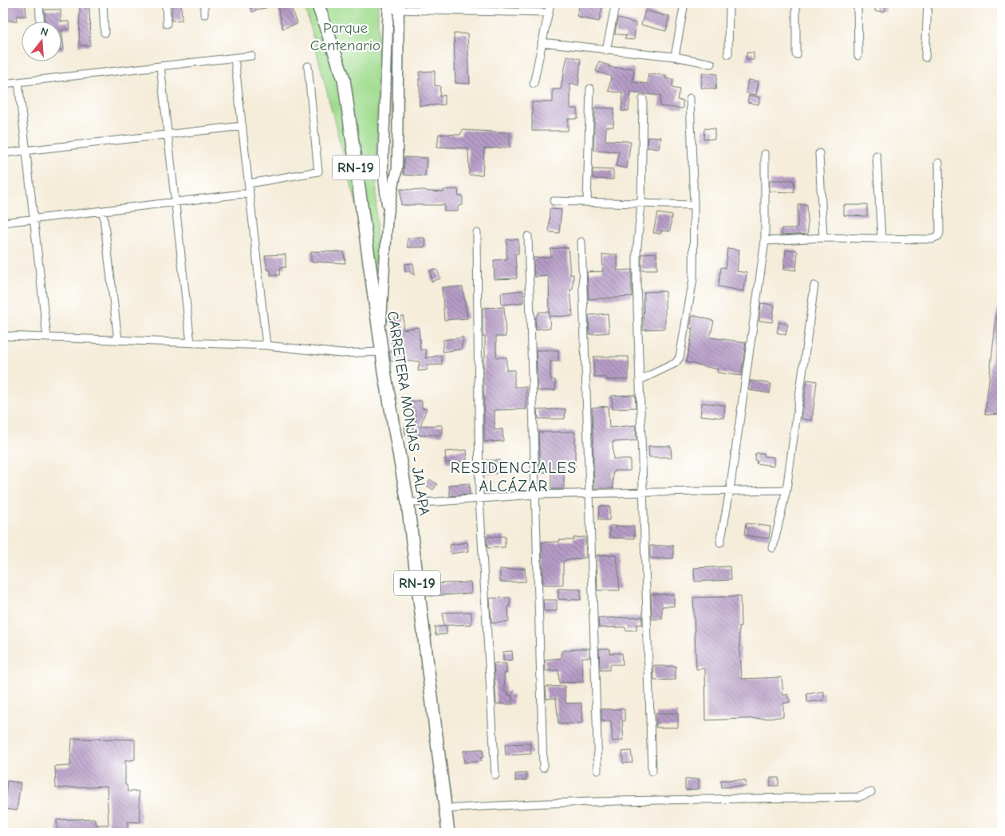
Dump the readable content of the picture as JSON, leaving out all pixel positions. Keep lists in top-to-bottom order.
{
  "streets": {
    "main road": ["RN-19", "CARRETERA MONJAS - JALAPA"]
  },
  "districts": ["RESIDENCIALES ALCÁZAR"],
  "parks": ["Parque Centenario"],
  "north": "top"
}
